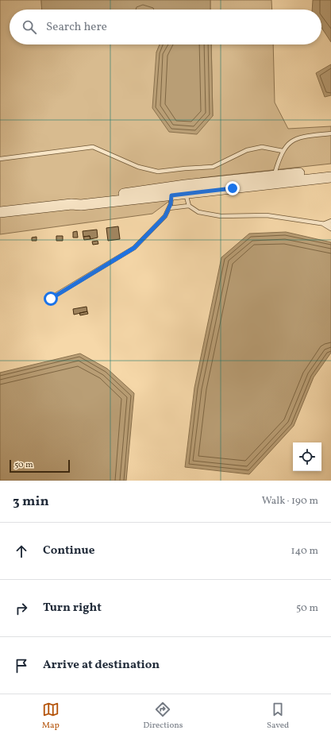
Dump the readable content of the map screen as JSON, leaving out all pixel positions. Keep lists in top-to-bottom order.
{
  "scale_bar": "50 m",
  "page": {
    "search": "Search here",
    "scale": "50 m",
    "heading": ["3 min", "Walk · 190 m"],
    "list": [
      ["Continue", "140 m"],
      ["Turn right", "50 m"],
      "Arrive at destination"
    ],
    "nav": ["Map", "Directions", "Saved"]
  }
}
